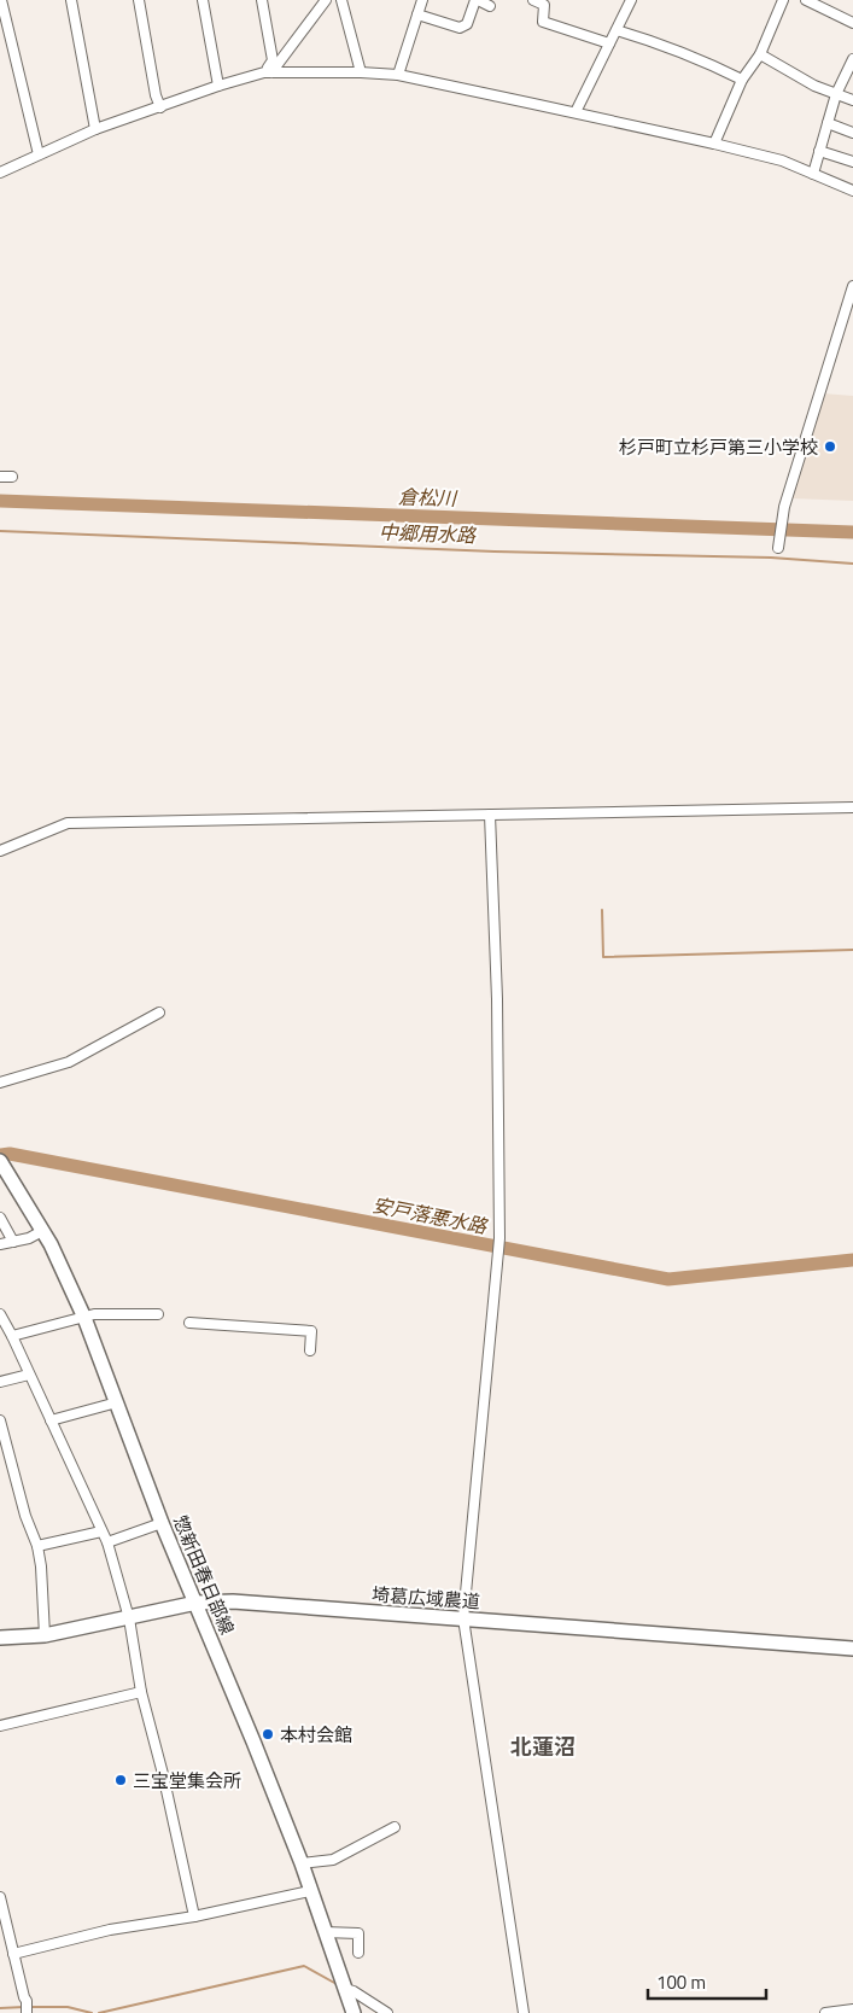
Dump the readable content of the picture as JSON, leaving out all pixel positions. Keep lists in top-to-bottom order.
{
  "streets": {
    "main road": ["惣新田春日部線", "埼葛広域農道"]
  },
  "crossings": [
    ["惣新田春日部線", "埼葛広域農道"]
  ],
  "districts": ["北蓮沼"],
  "water": ["倉松川", "中郷用水路", "安戸落悪水路"],
  "places": ["杉戸町立杉戸第三小学校", "本村会館", "三宝堂集会所"],
  "scale_bar": "100 m"
}
